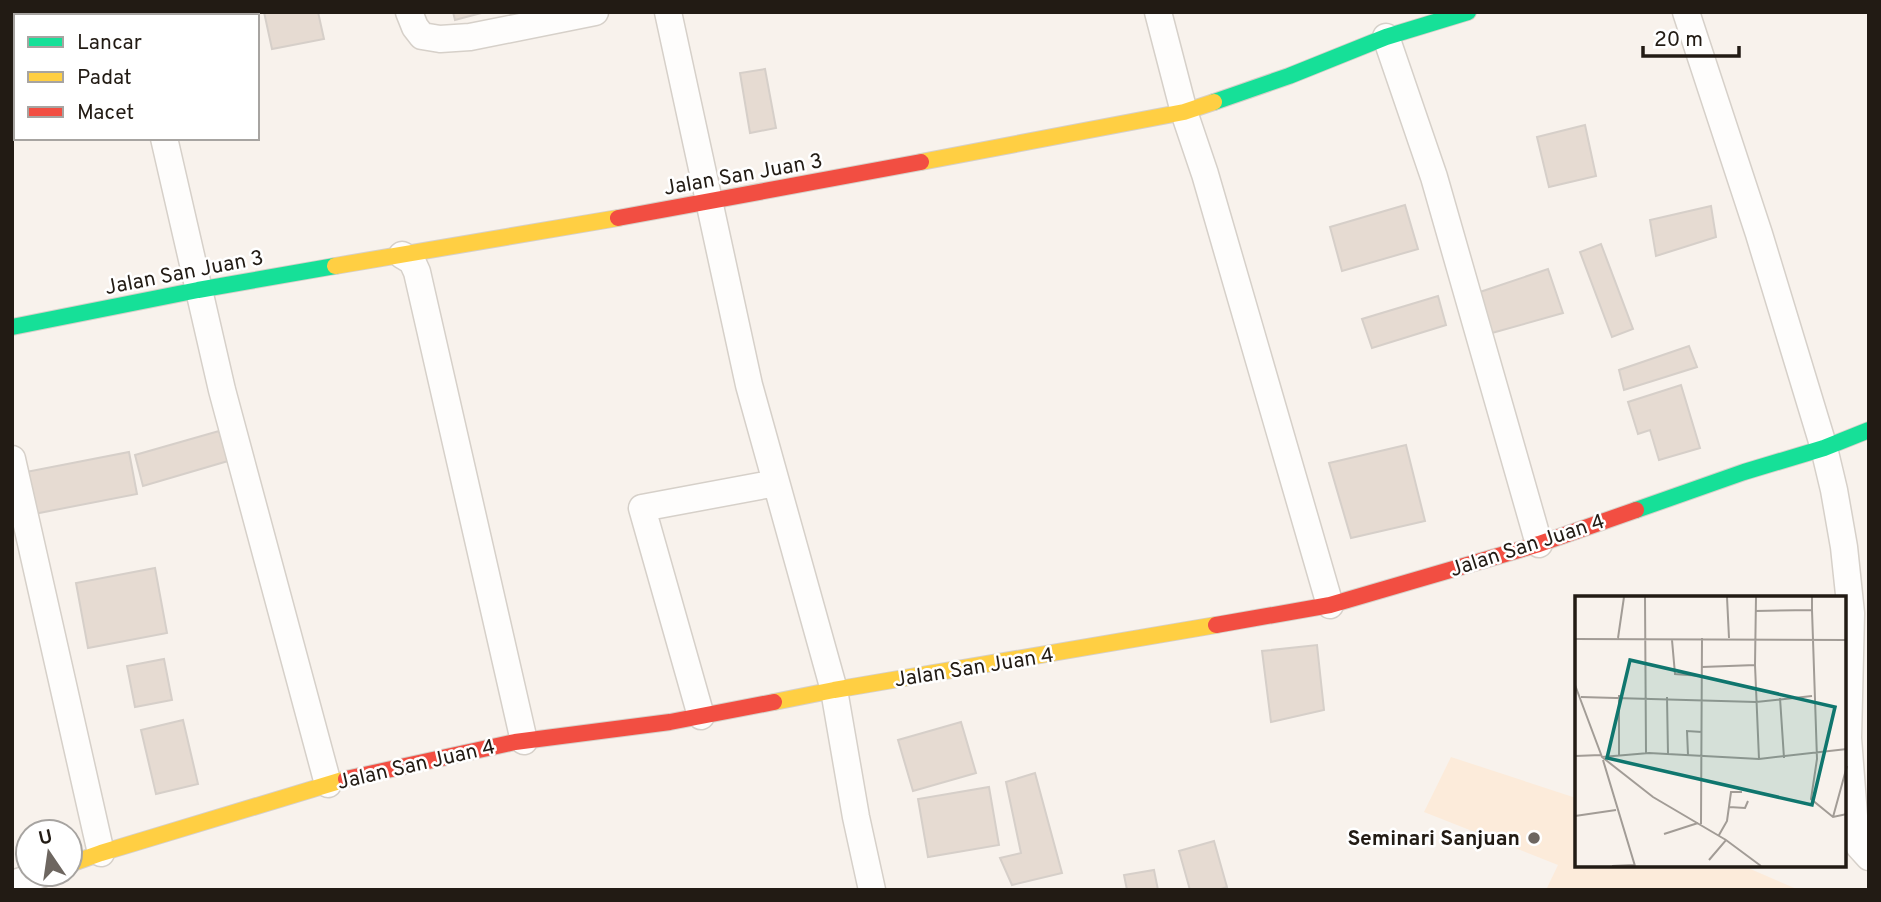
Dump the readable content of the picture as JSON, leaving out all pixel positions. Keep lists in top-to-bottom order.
{
  "streets": {
    "street": ["Jalan San Juan 3", "Jalan San Juan 4"]
  },
  "places": ["Seminari Sanjuan"],
  "legend": ["Lancar", "Padat", "Macet"],
  "scale_bar": "20 m",
  "north": "top"
}
